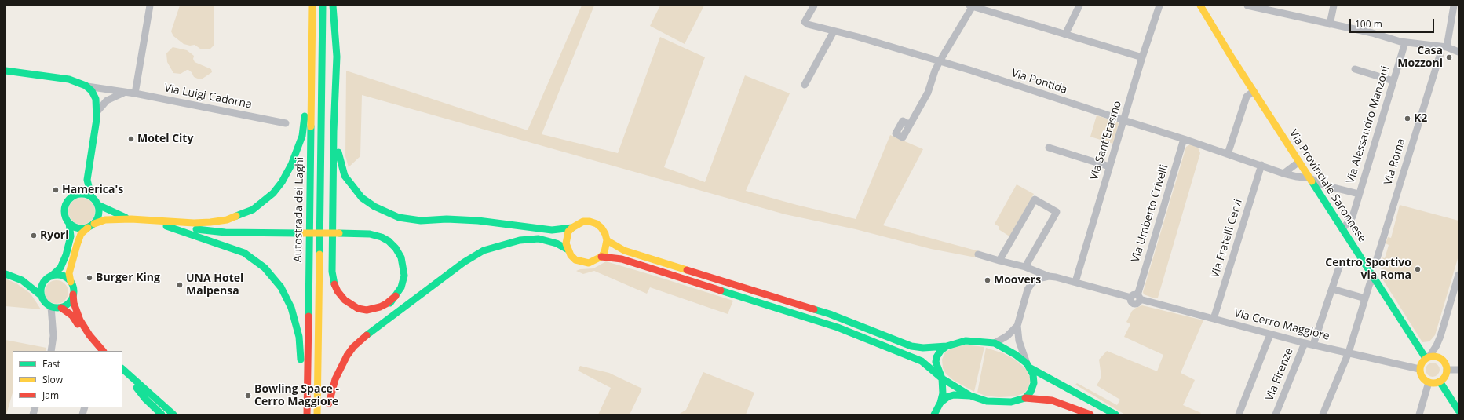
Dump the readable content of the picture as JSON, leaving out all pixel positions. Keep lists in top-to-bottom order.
{
  "streets": {
    "main road": ["Via Luigi Cadorna", "Via Provinciale Saronnese", "Autostrada dei Laghi"],
    "street": [
      "Via Pontida",
      "Via Alessandro Manzoni",
      "Via Sant'Erasmo",
      "Via Roma",
      "Via Umberto Crivelli",
      "Via Fratelli Cervi",
      "Via Cerro Maggiore",
      "Via Firenze"
    ]
  },
  "crossings": [
    ["Via Pontida", "Via Alessandro Manzoni"],
    ["Via Pontida", "Via Sant'Erasmo"],
    ["Via Pontida", "Via Provinciale Saronnese"],
    ["Via Pontida", "Via Umberto Crivelli"],
    ["Via Pontida", "Via Fratelli Cervi"],
    ["Via Alessandro Manzoni", "Via Provinciale Saronnese"],
    ["Via Sant'Erasmo", "Via Cerro Maggiore"],
    ["Via Roma", "Via Provinciale Saronnese"],
    ["Via Provinciale Saronnese", "Via Cerro Maggiore"],
    ["Via Umberto Crivelli", "Via Cerro Maggiore"],
    ["Via Fratelli Cervi", "Via Cerro Maggiore"],
    ["Via Cerro Maggiore", "Via Firenze"]
  ],
  "places": [
    "Casa Mozzoni",
    "K2",
    "Motel City",
    "Hamerica's",
    "Ryori",
    "Centro Sportivo via Roma",
    "Burger King",
    "Moovers",
    "UNA Hotel Malpensa",
    "Bowling Space - Cerro Maggiore"
  ],
  "legend": ["Fast", "Slow", "Jam"],
  "scale_bar": "100 m"
}
